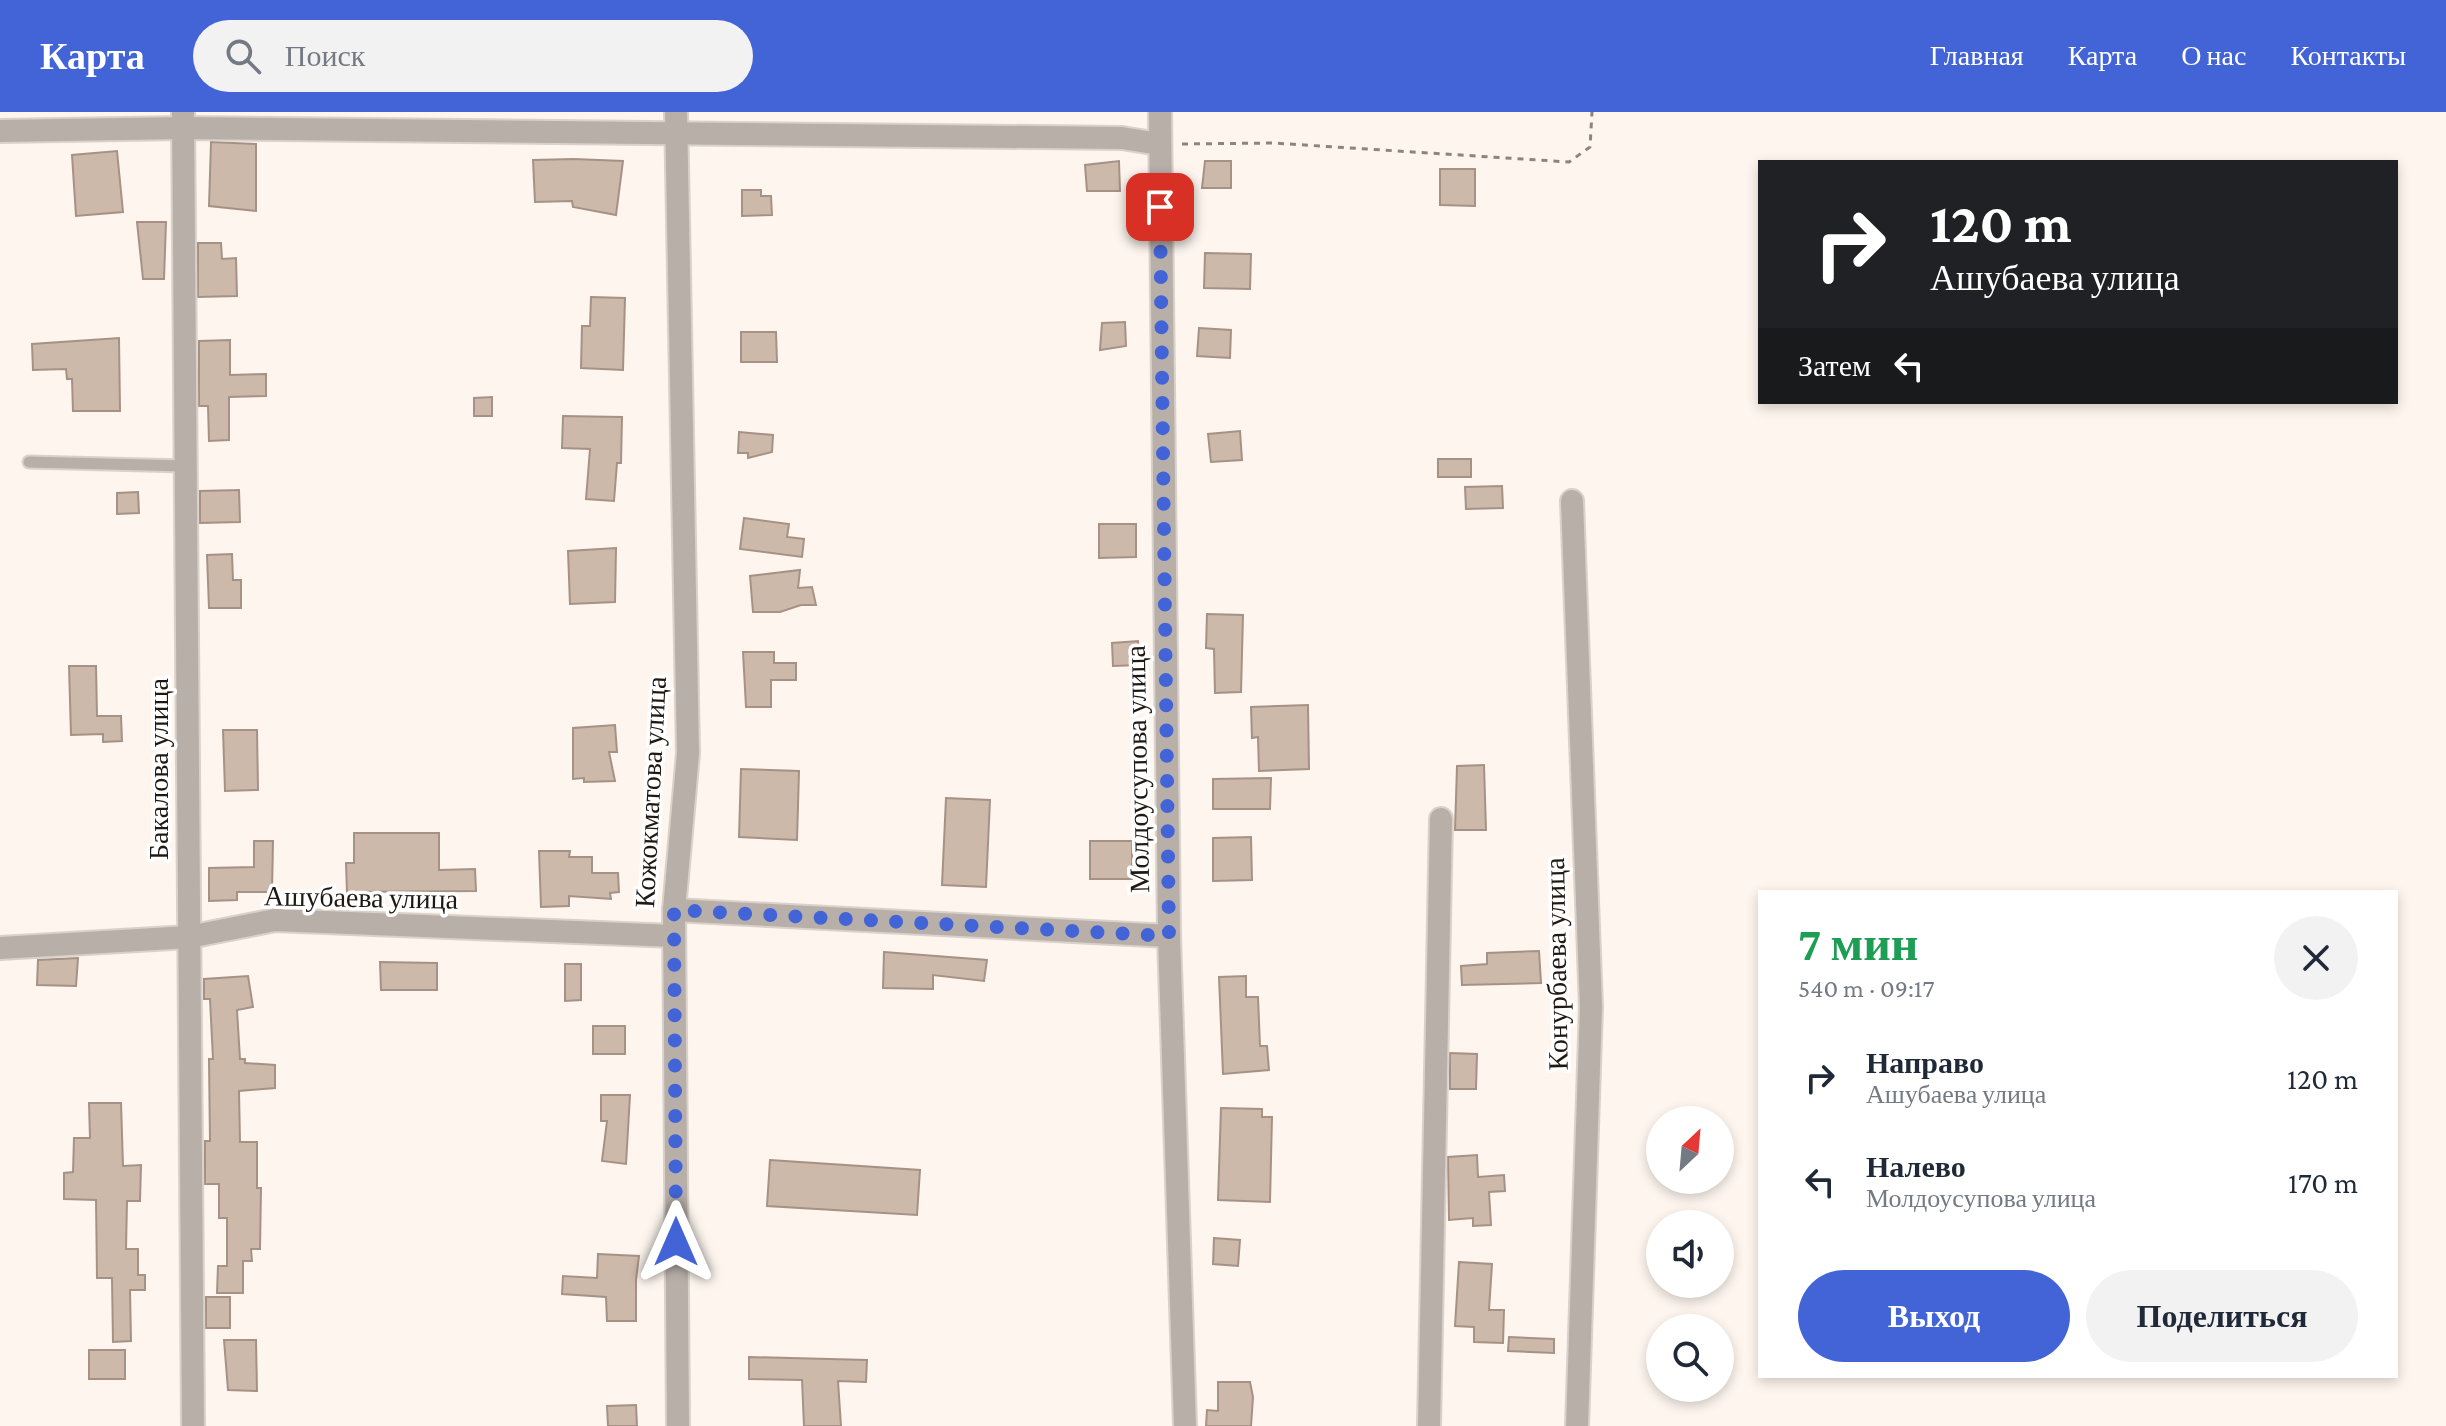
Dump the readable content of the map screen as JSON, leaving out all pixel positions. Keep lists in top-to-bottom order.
{
  "streets": {
    "street": [
      "Бакалова улица",
      "Молдоусупова улица",
      "Кожокматова улица",
      "Ашубаева улица",
      "Конурбаева улица"
    ]
  },
  "crossings": [
    ["Бакалова улица", "Ашубаева улица"],
    ["Кожокматова улица", "Ашубаева улица"]
  ],
  "north": "top right",
  "page": {
    "header": "Карта",
    "search": "Поиск",
    "nav": [
      "Главная",
      "Карта",
      "О нас",
      "Контакты"
    ],
    "turn": ["120 m", "Ашубаева улица"],
    "then": "Затем",
    "heading": ["7 мин", "540 m · 09:17"],
    "list": [
      {
        "name": "Направо",
        "note": "Ашубаева улица",
        "value": "120 m"
      },
      {
        "name": "Налево",
        "note": "Молдоусупова улица",
        "value": "170 m"
      }
    ],
    "buttons": ["Выход", "Поделиться"]
  }
}
